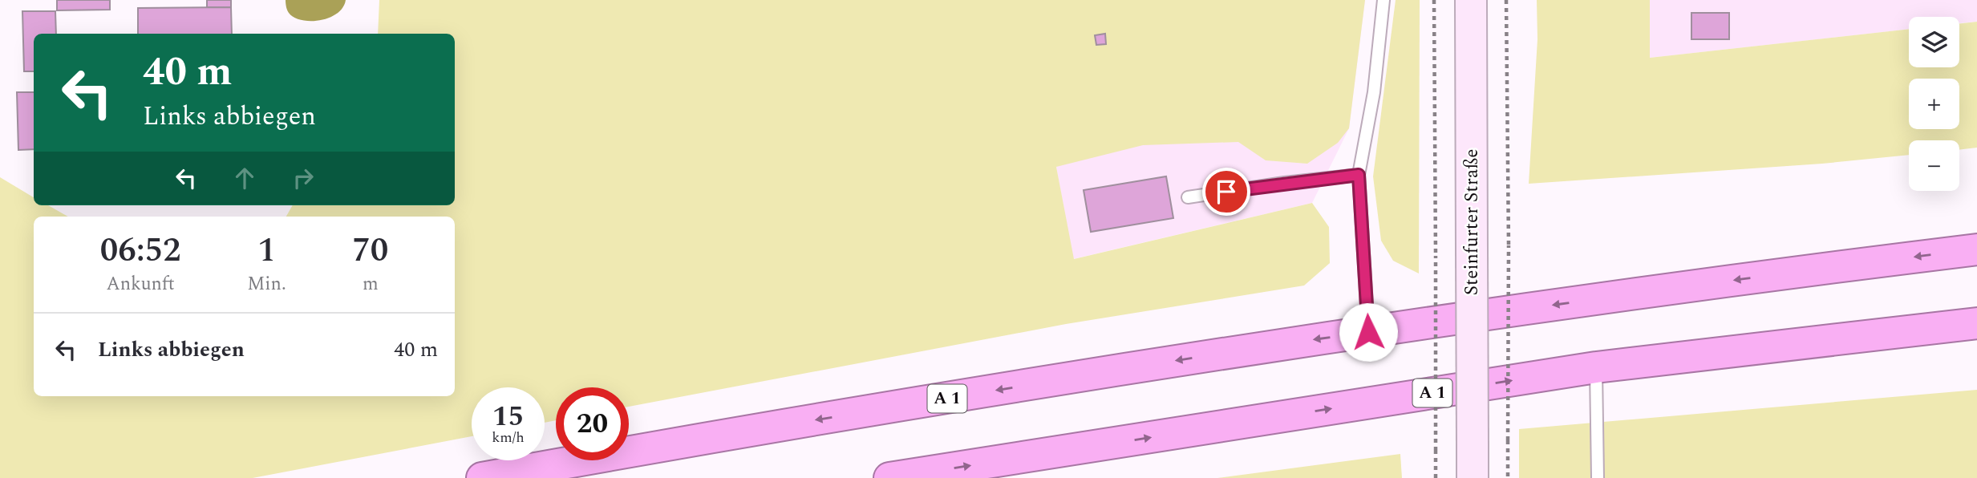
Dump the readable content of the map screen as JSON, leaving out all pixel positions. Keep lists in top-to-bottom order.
{
  "streets": {
    "highway": ["A 1"],
    "main road": ["Steinfurter Straße"]
  },
  "page": {
    "map_buttons": ["+", "−"],
    "turn": ["40 m", "Links abbiegen"],
    "eta": [
      "06:52",
      "Ankunft",
      "1",
      "Min.",
      "70",
      "m"
    ],
    "list": [
      {
        "name": "Links abbiegen",
        "value": "40 m"
      }
    ],
    "speed": "15 km/h",
    "limit": "20"
  }
}
